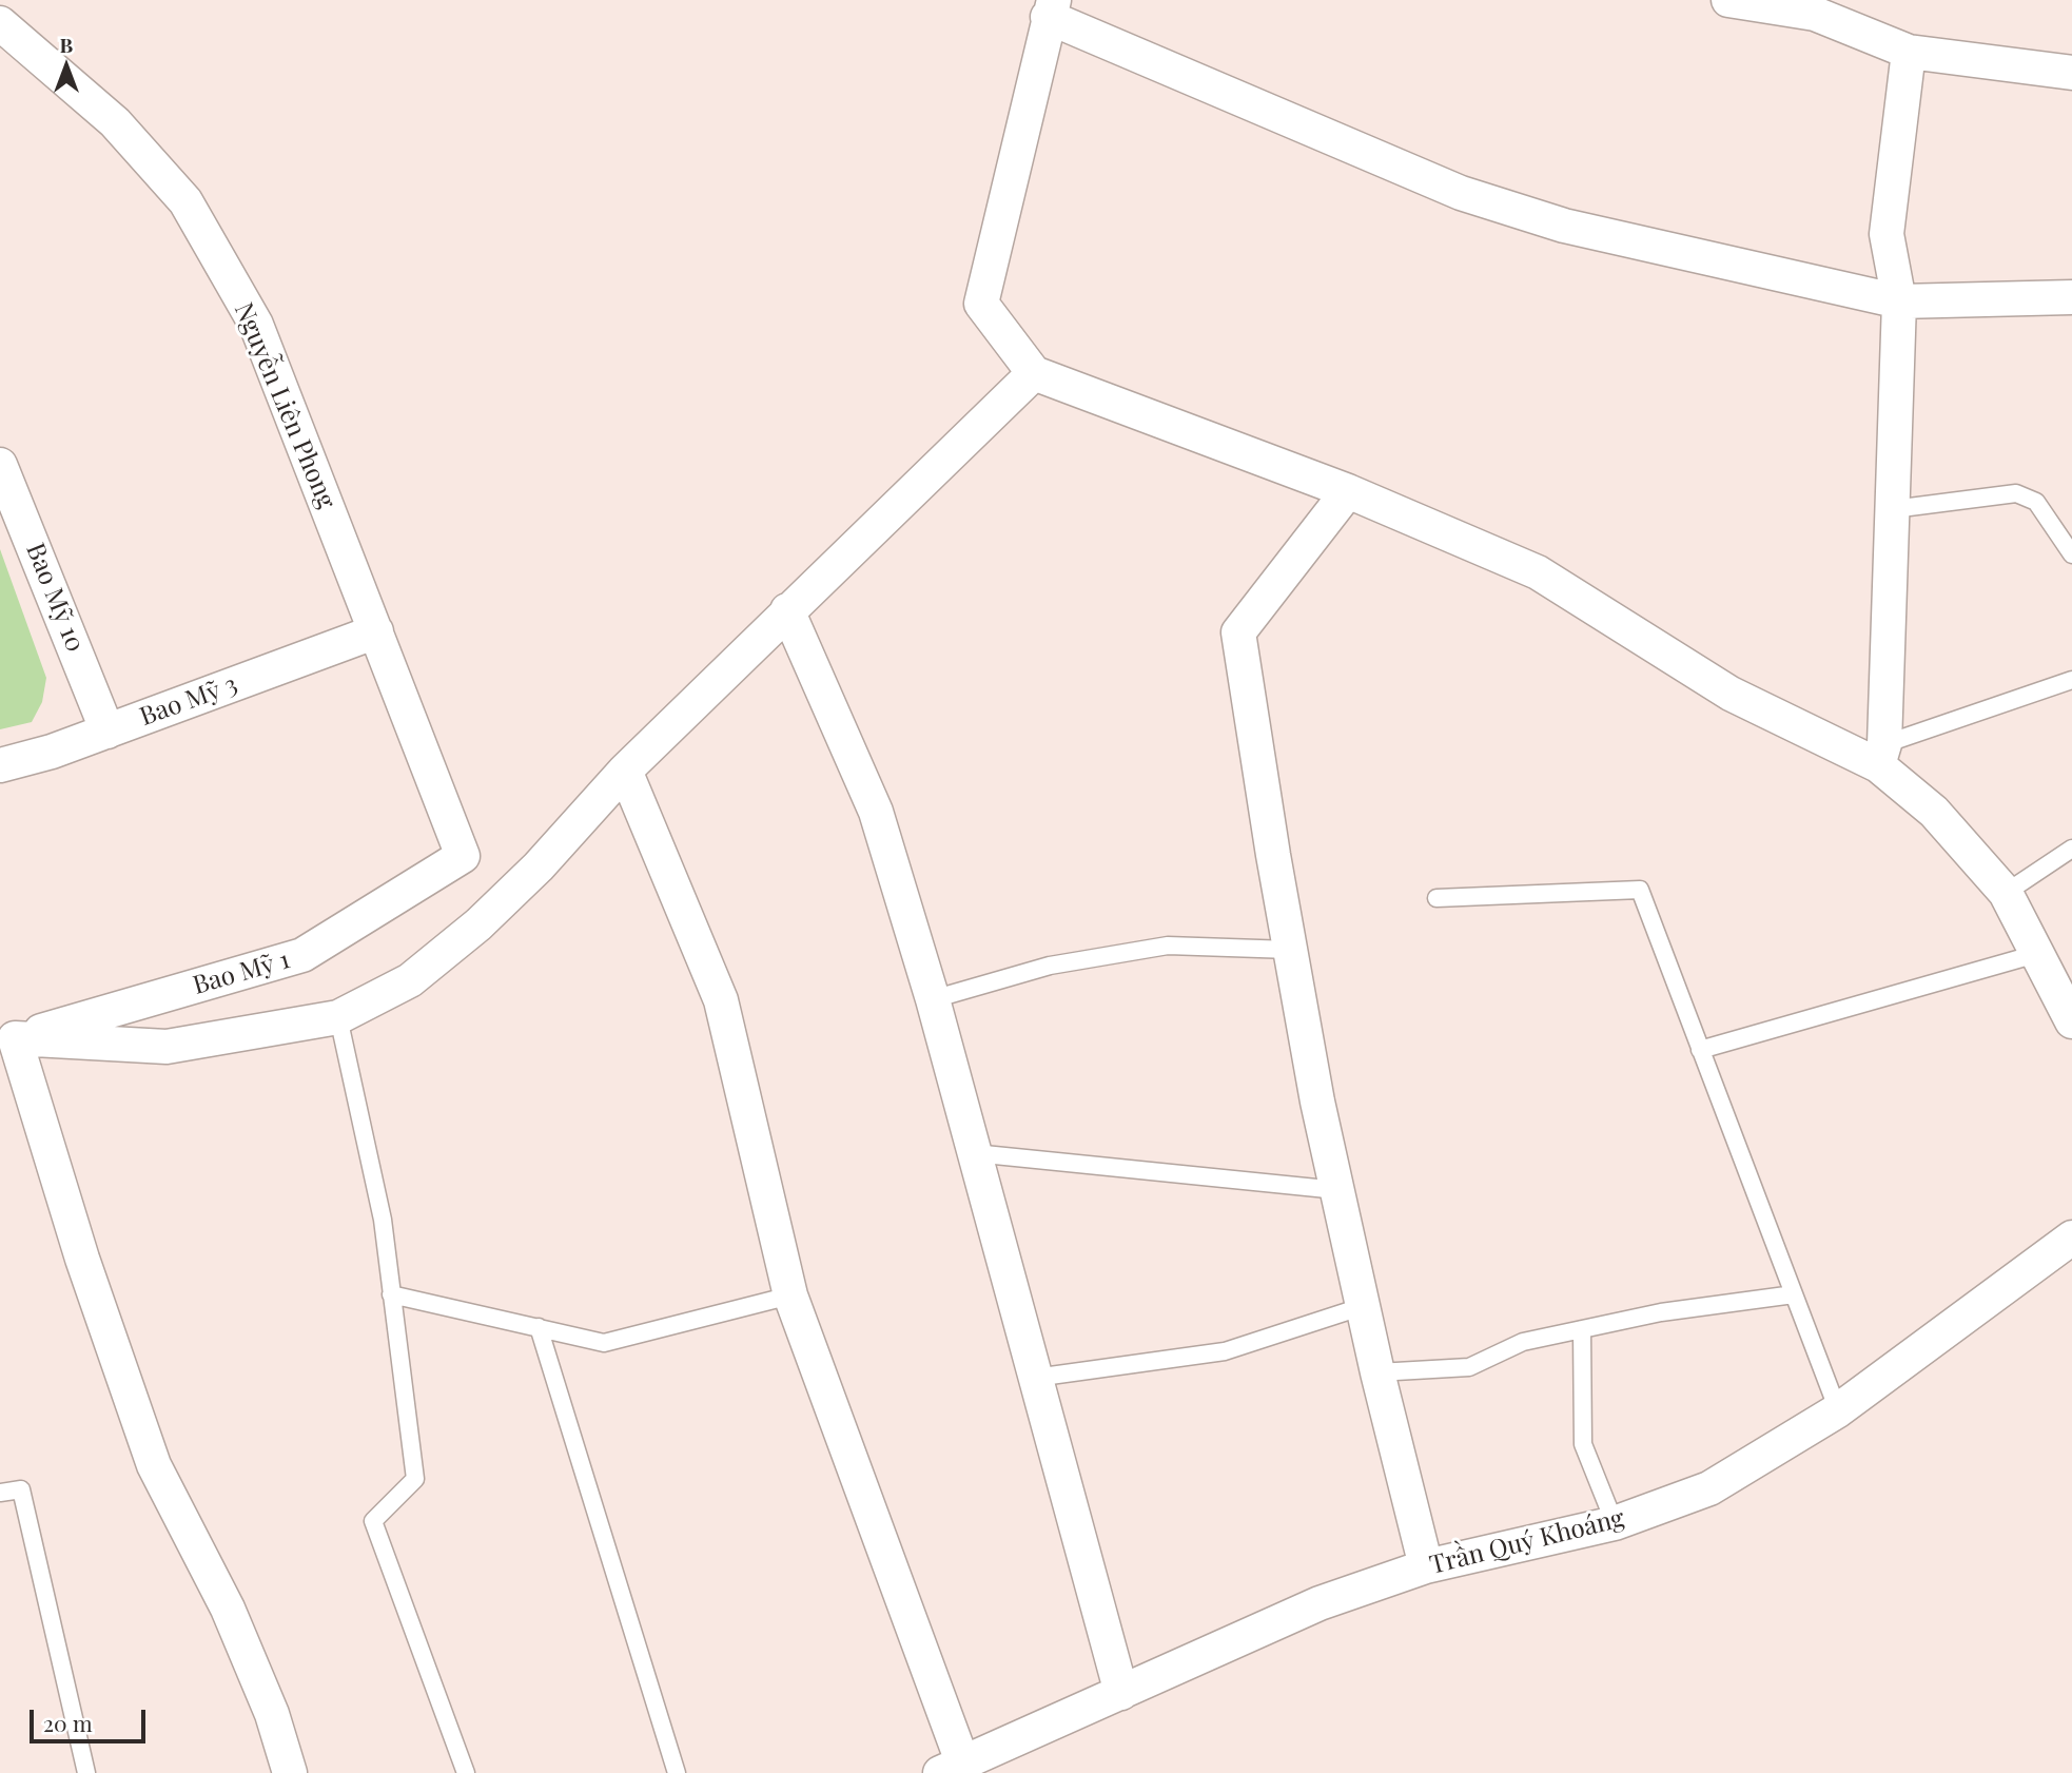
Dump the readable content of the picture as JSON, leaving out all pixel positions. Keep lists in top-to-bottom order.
{
  "streets": {
    "street": [
      "Nguyễn Liên Phong",
      "Bao Mỹ 10",
      "Bao Mỹ 3",
      "Bao Mỹ 1",
      "Trần Quý Khoáng"
    ]
  },
  "crossings": [
    ["Nguyễn Liên Phong", "Bao Mỹ 3"],
    ["Nguyễn Liên Phong", "Bao Mỹ 1"],
    ["Bao Mỹ 10", "Bao Mỹ 3"]
  ],
  "scale_bar": "20 m",
  "north": "top"
}
